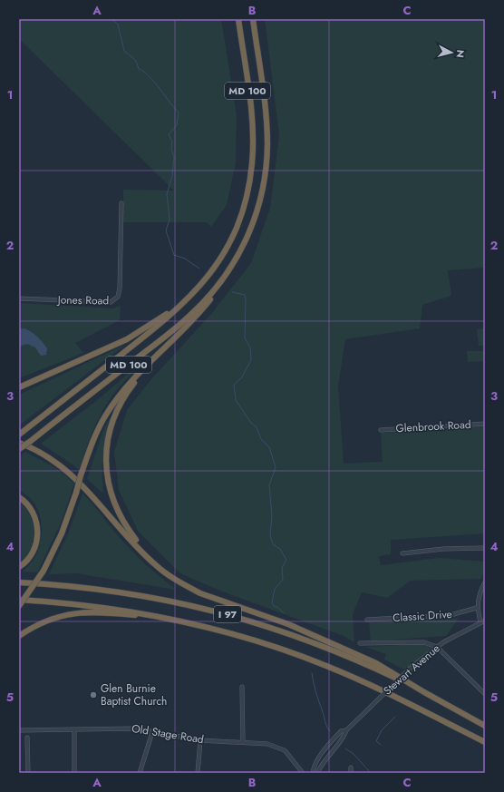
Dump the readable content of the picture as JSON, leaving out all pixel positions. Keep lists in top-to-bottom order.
{
  "streets": {
    "highway": ["MD 100", "I 97"],
    "street": [
      "Jones Road",
      "Glenbrook Road",
      "Classic Drive",
      "Stewart Avenue",
      "Old Stage Road"
    ]
  },
  "places": ["Glen Burnie Baptist Church"],
  "north": "right",
  "grid": {
    "columns": ["A", "B", "C"],
    "rows": [
      "1",
      "2",
      "3",
      "4",
      "5"
    ]
  }
}
